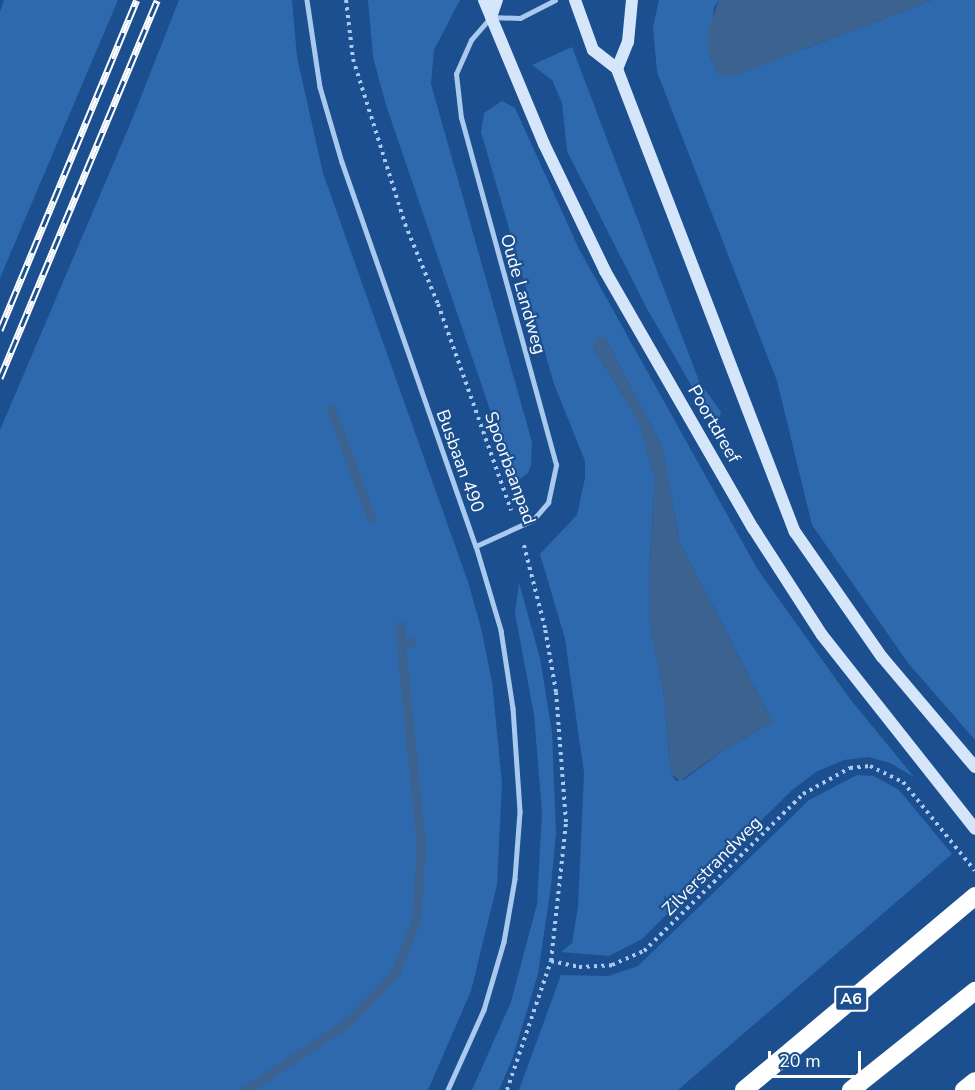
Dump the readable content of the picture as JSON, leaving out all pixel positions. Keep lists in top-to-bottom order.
{
  "streets": {
    "highway": ["A6"],
    "main road": ["Poortdreef"],
    "lane": ["Oude Landweg", "Busbaan 490"],
    "path": ["Spoorbaanpad", "Zilverstrandweg"]
  },
  "crossings": [
    ["Oude Landweg", "Poortdreef"],
    ["Oude Landweg", "Busbaan 490"],
    ["Oude Landweg", "Spoorbaanpad"],
    ["Spoorbaanpad", "Zilverstrandweg"]
  ],
  "scale_bar": "20 m"
}
